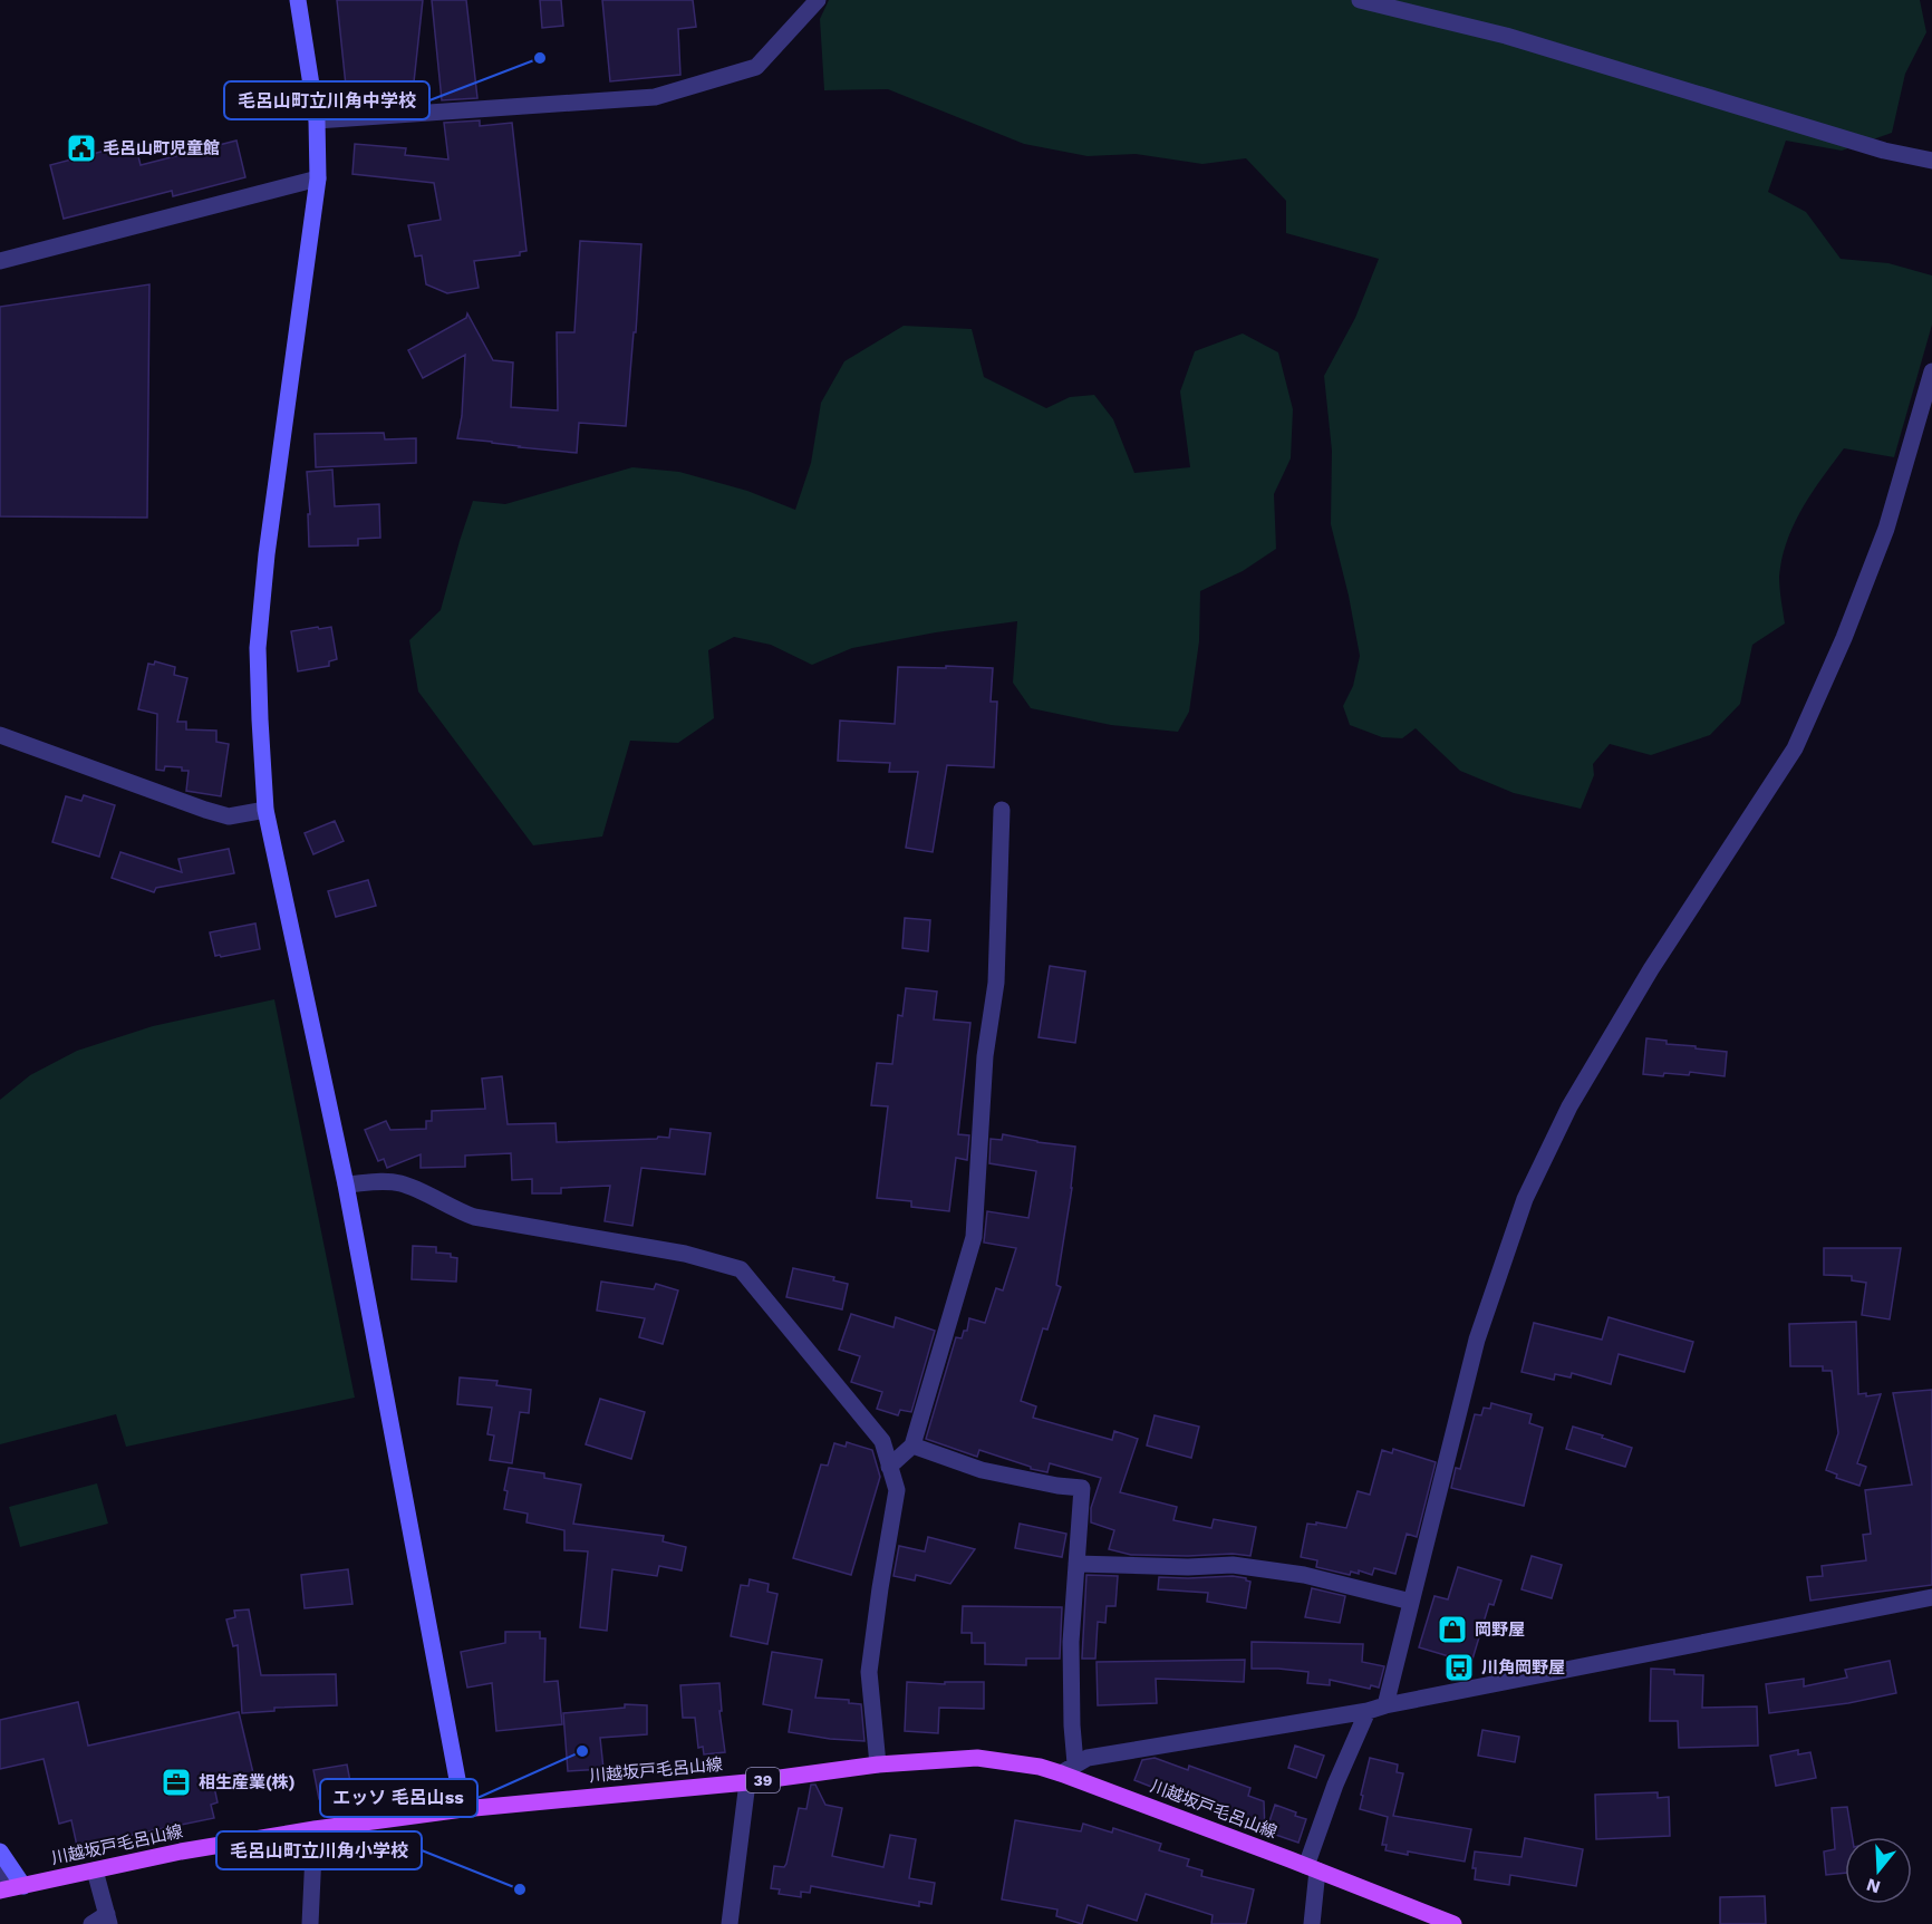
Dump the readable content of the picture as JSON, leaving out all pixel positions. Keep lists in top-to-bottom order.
{
  "streets": {
    "main road": ["川越坂戸毛呂山線", "39"]
  },
  "places": {
    "other": ["毛呂山町立川角中学校", "エッソ 毛呂山ss", "毛呂山町立川角小学校"],
    "public building": ["毛呂山町児童館"],
    "shop": ["岡野屋"],
    "bus stop": ["川角岡野屋"],
    "office": ["相生産業(株)"]
  },
  "north": "bottom"
}
